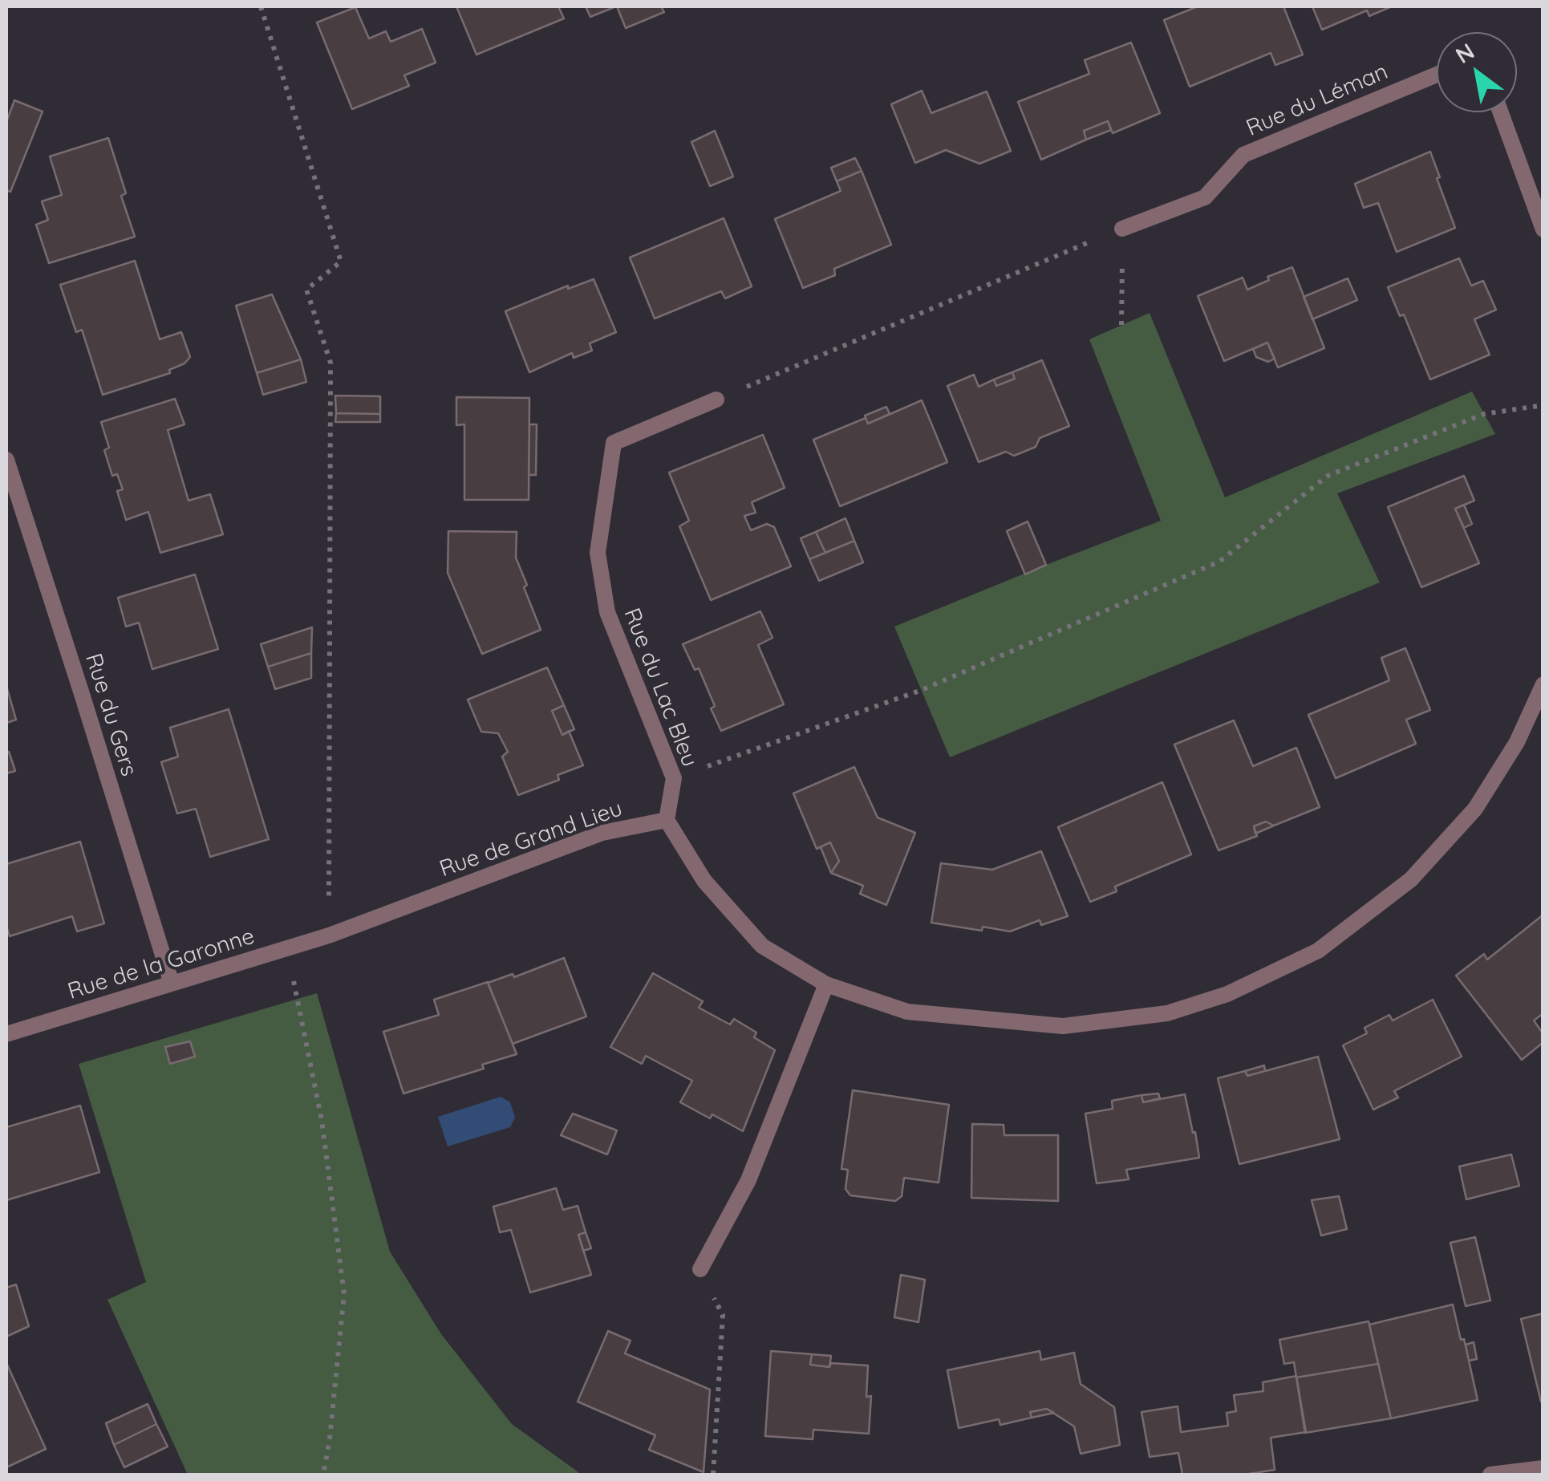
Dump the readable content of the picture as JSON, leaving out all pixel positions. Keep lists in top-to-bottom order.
{
  "streets": {
    "street": [
      "Rue du Léman",
      "Rue du Lac Bleu",
      "Rue du Gers",
      "Rue de Grand Lieu",
      "Rue de la Garonne"
    ]
  },
  "crossings": [
    ["Rue du Lac Bleu", "Rue de Grand Lieu"],
    ["Rue du Gers", "Rue de la Garonne"],
    ["Rue de Grand Lieu", "Rue de la Garonne"]
  ],
  "north": "top left"
}
